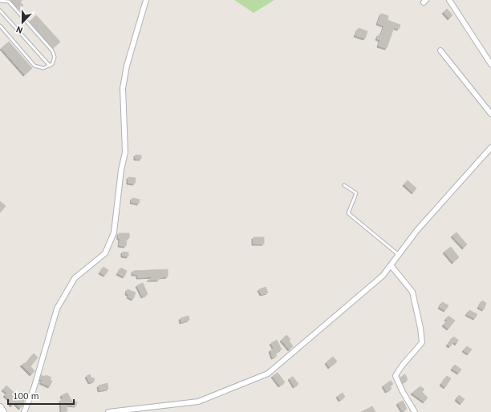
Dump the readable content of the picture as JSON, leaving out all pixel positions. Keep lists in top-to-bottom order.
{
  "scale_bar": "100 m",
  "north": "bottom"
}
